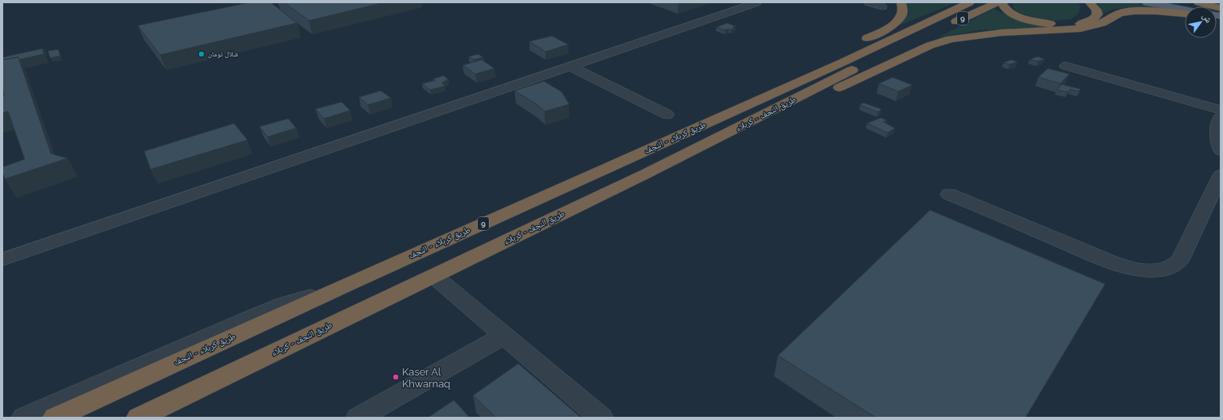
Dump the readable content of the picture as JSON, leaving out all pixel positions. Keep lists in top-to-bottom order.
{
  "streets": {
    "highway": ["9", "طريق النجف - کربلاء", "طريق کربلاء - النجف"]
  },
  "crossings": [
    ["9", "طريق النجف - کربلاء"],
    ["9", "طريق کربلاء - النجف"],
    ["طريق النجف - کربلاء", "طريق کربلاء - النجف"]
  ],
  "places": ["شلال تومان", "Kaser Al Khwarnaq"],
  "north": "top right"
}
